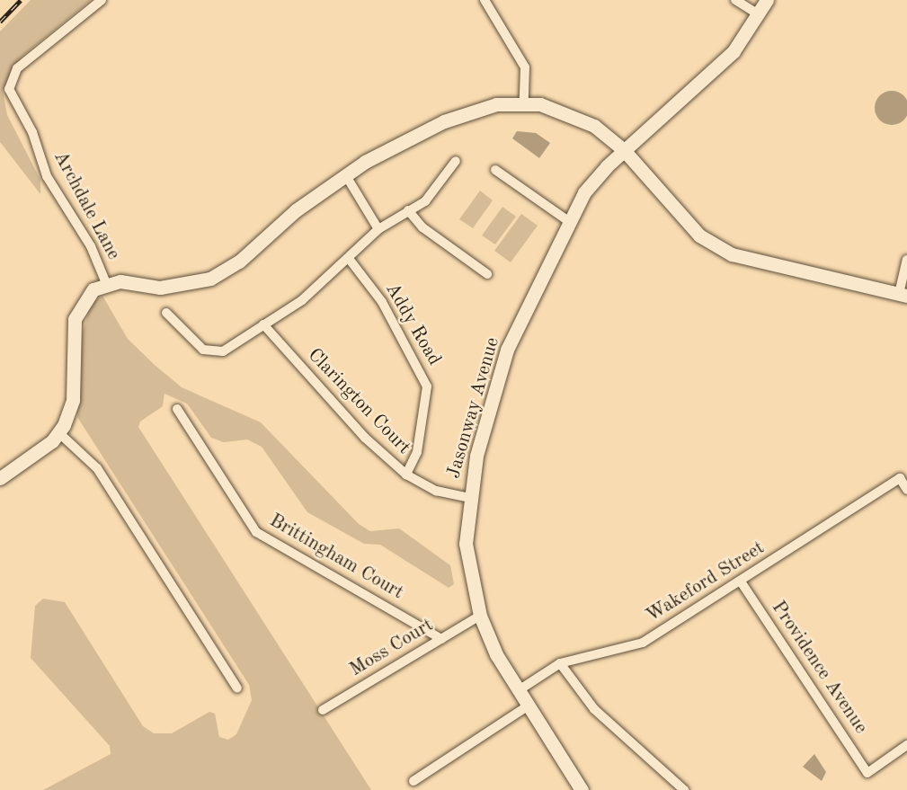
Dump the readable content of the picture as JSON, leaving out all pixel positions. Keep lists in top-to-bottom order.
{
  "streets": {
    "street": [
      "Archdale Lane",
      "Addy Road",
      "Clarington Court",
      "Jasonway Avenue",
      "Brittingham Court",
      "Wakeford Street",
      "Moss Court",
      "Providence Avenue"
    ]
  },
  "crossings": [
    ["Addy Road", "Clarington Court"],
    ["Clarington Court", "Jasonway Avenue"],
    ["Jasonway Avenue", "Wakeford Street"],
    ["Jasonway Avenue", "Moss Court"],
    ["Brittingham Court", "Moss Court"],
    ["Wakeford Street", "Providence Avenue"]
  ]
}
